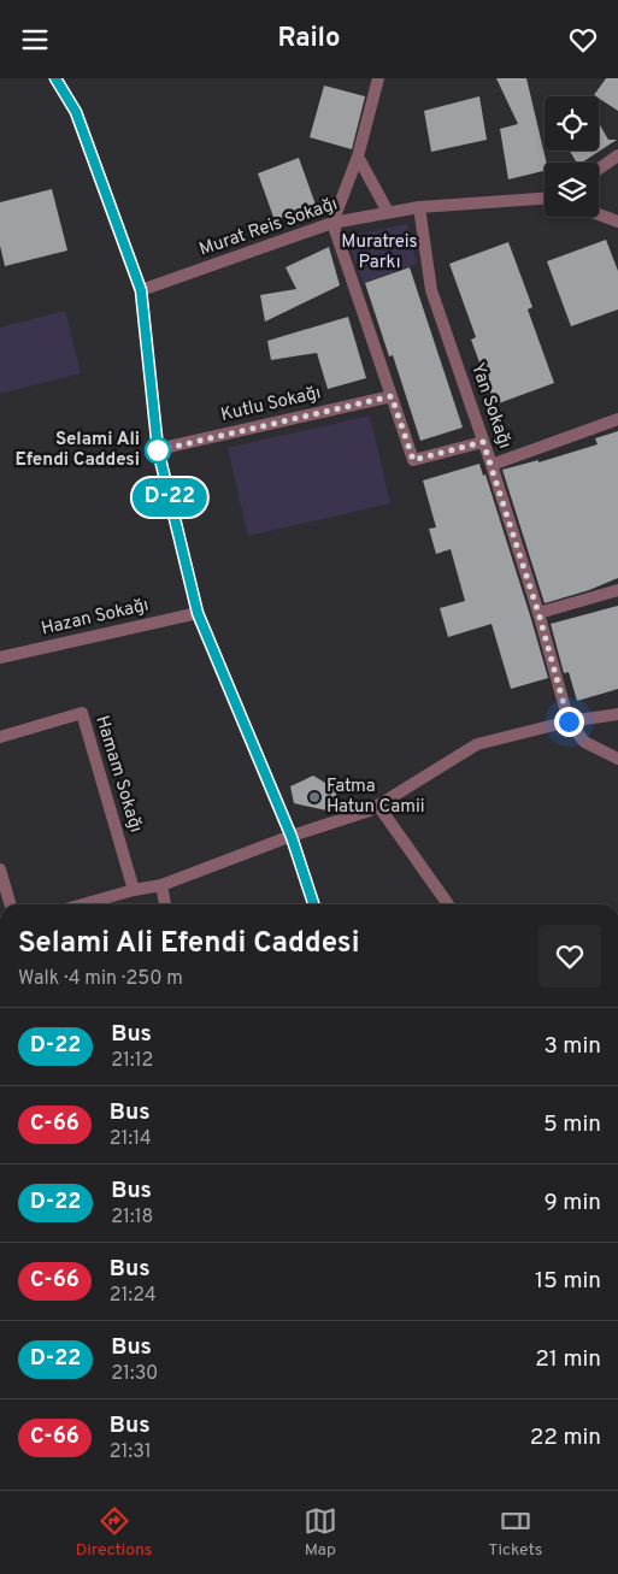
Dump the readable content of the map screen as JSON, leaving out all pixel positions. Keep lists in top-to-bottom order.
{
  "streets": {
    "street": [
      "Murat Reis Sokağı",
      "Kutlu Sokağı",
      "Yan Sokağı",
      "Hazan Sokağı",
      "Hamam Sokağı"
    ]
  },
  "crossings": [
    ["Murat Reis Sokağı", "Yan Sokağı"]
  ],
  "parks": ["Muratreis Parkı"],
  "places": ["Selami Ali Efendi Caddesi", "Fatma Hatun Camii"],
  "lines": ["bus line D-22"],
  "page": {
    "header": "Railo",
    "on_map": "D-22",
    "heading": ["Selami Ali Efendi Caddesi", "Walk · 4 min · 250 m"],
    "list": [
      {
        "mark": "D-22",
        "name": "Bus",
        "note": "21:12",
        "value": "3 min"
      },
      {
        "mark": "C-66",
        "name": "Bus",
        "note": "21:14",
        "value": "5 min"
      },
      {
        "mark": "D-22",
        "name": "Bus",
        "note": "21:18",
        "value": "9 min"
      },
      {
        "mark": "C-66",
        "name": "Bus",
        "note": "21:24",
        "value": "15 min"
      },
      {
        "mark": "D-22",
        "name": "Bus",
        "note": "21:30",
        "value": "21 min"
      },
      {
        "mark": "C-66",
        "name": "Bus",
        "note": "21:31",
        "value": "22 min"
      }
    ],
    "tabs": ["Directions", "Map", "Tickets"]
  }
}
